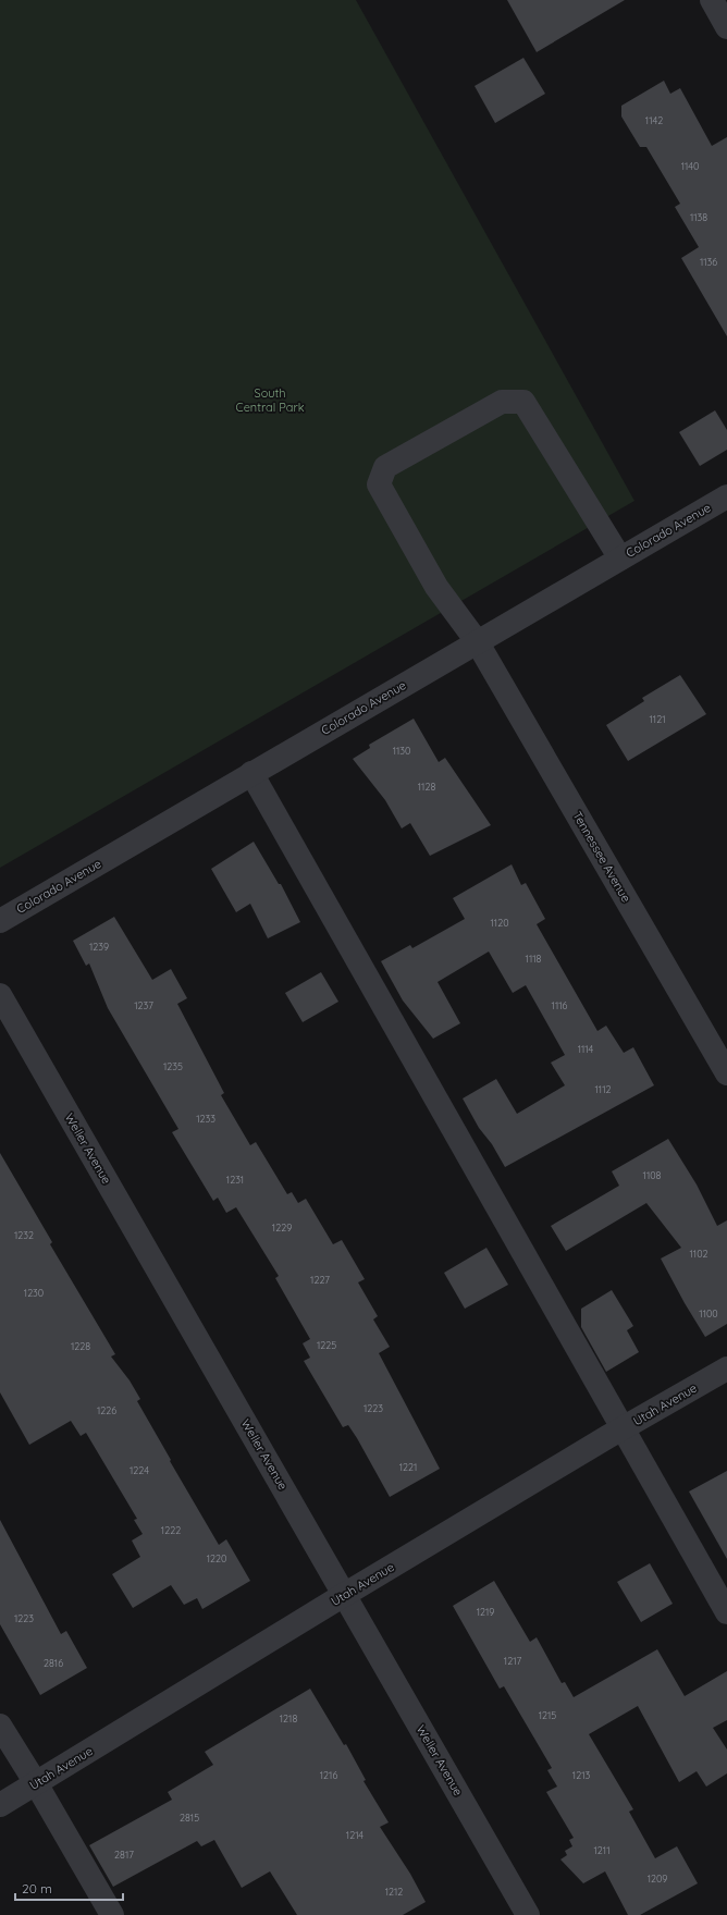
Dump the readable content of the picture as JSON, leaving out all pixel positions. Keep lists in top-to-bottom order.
{
  "streets": {
    "street": [
      "Colorado Avenue",
      "Tennessee Avenue",
      "Weller Avenue",
      "Utah Avenue"
    ]
  },
  "crossings": [
    ["Colorado Avenue", "Tennessee Avenue"],
    ["Weller Avenue", "Utah Avenue"]
  ],
  "parks": ["South Central Park"],
  "house_numbers": [
    "1142",
    "1140",
    "1138",
    "1136",
    "1121",
    "1130",
    "1128",
    "1120",
    "1239",
    "1118",
    "1237",
    "1116",
    "1114",
    "1235",
    "1112",
    "1233",
    "1108",
    "1231",
    "1229",
    "1232",
    "1102",
    "1227",
    "1230",
    "1100",
    "1225",
    "1228",
    "1223",
    "1226",
    "1221",
    "1224",
    "1222",
    "1220",
    "1219",
    "1223",
    "1217",
    "2816",
    "1215",
    "1218",
    "1216",
    "1213",
    "2815",
    "1214",
    "1211",
    "2817",
    "1209",
    "1212"
  ],
  "scale_bar": "20 m"
}
